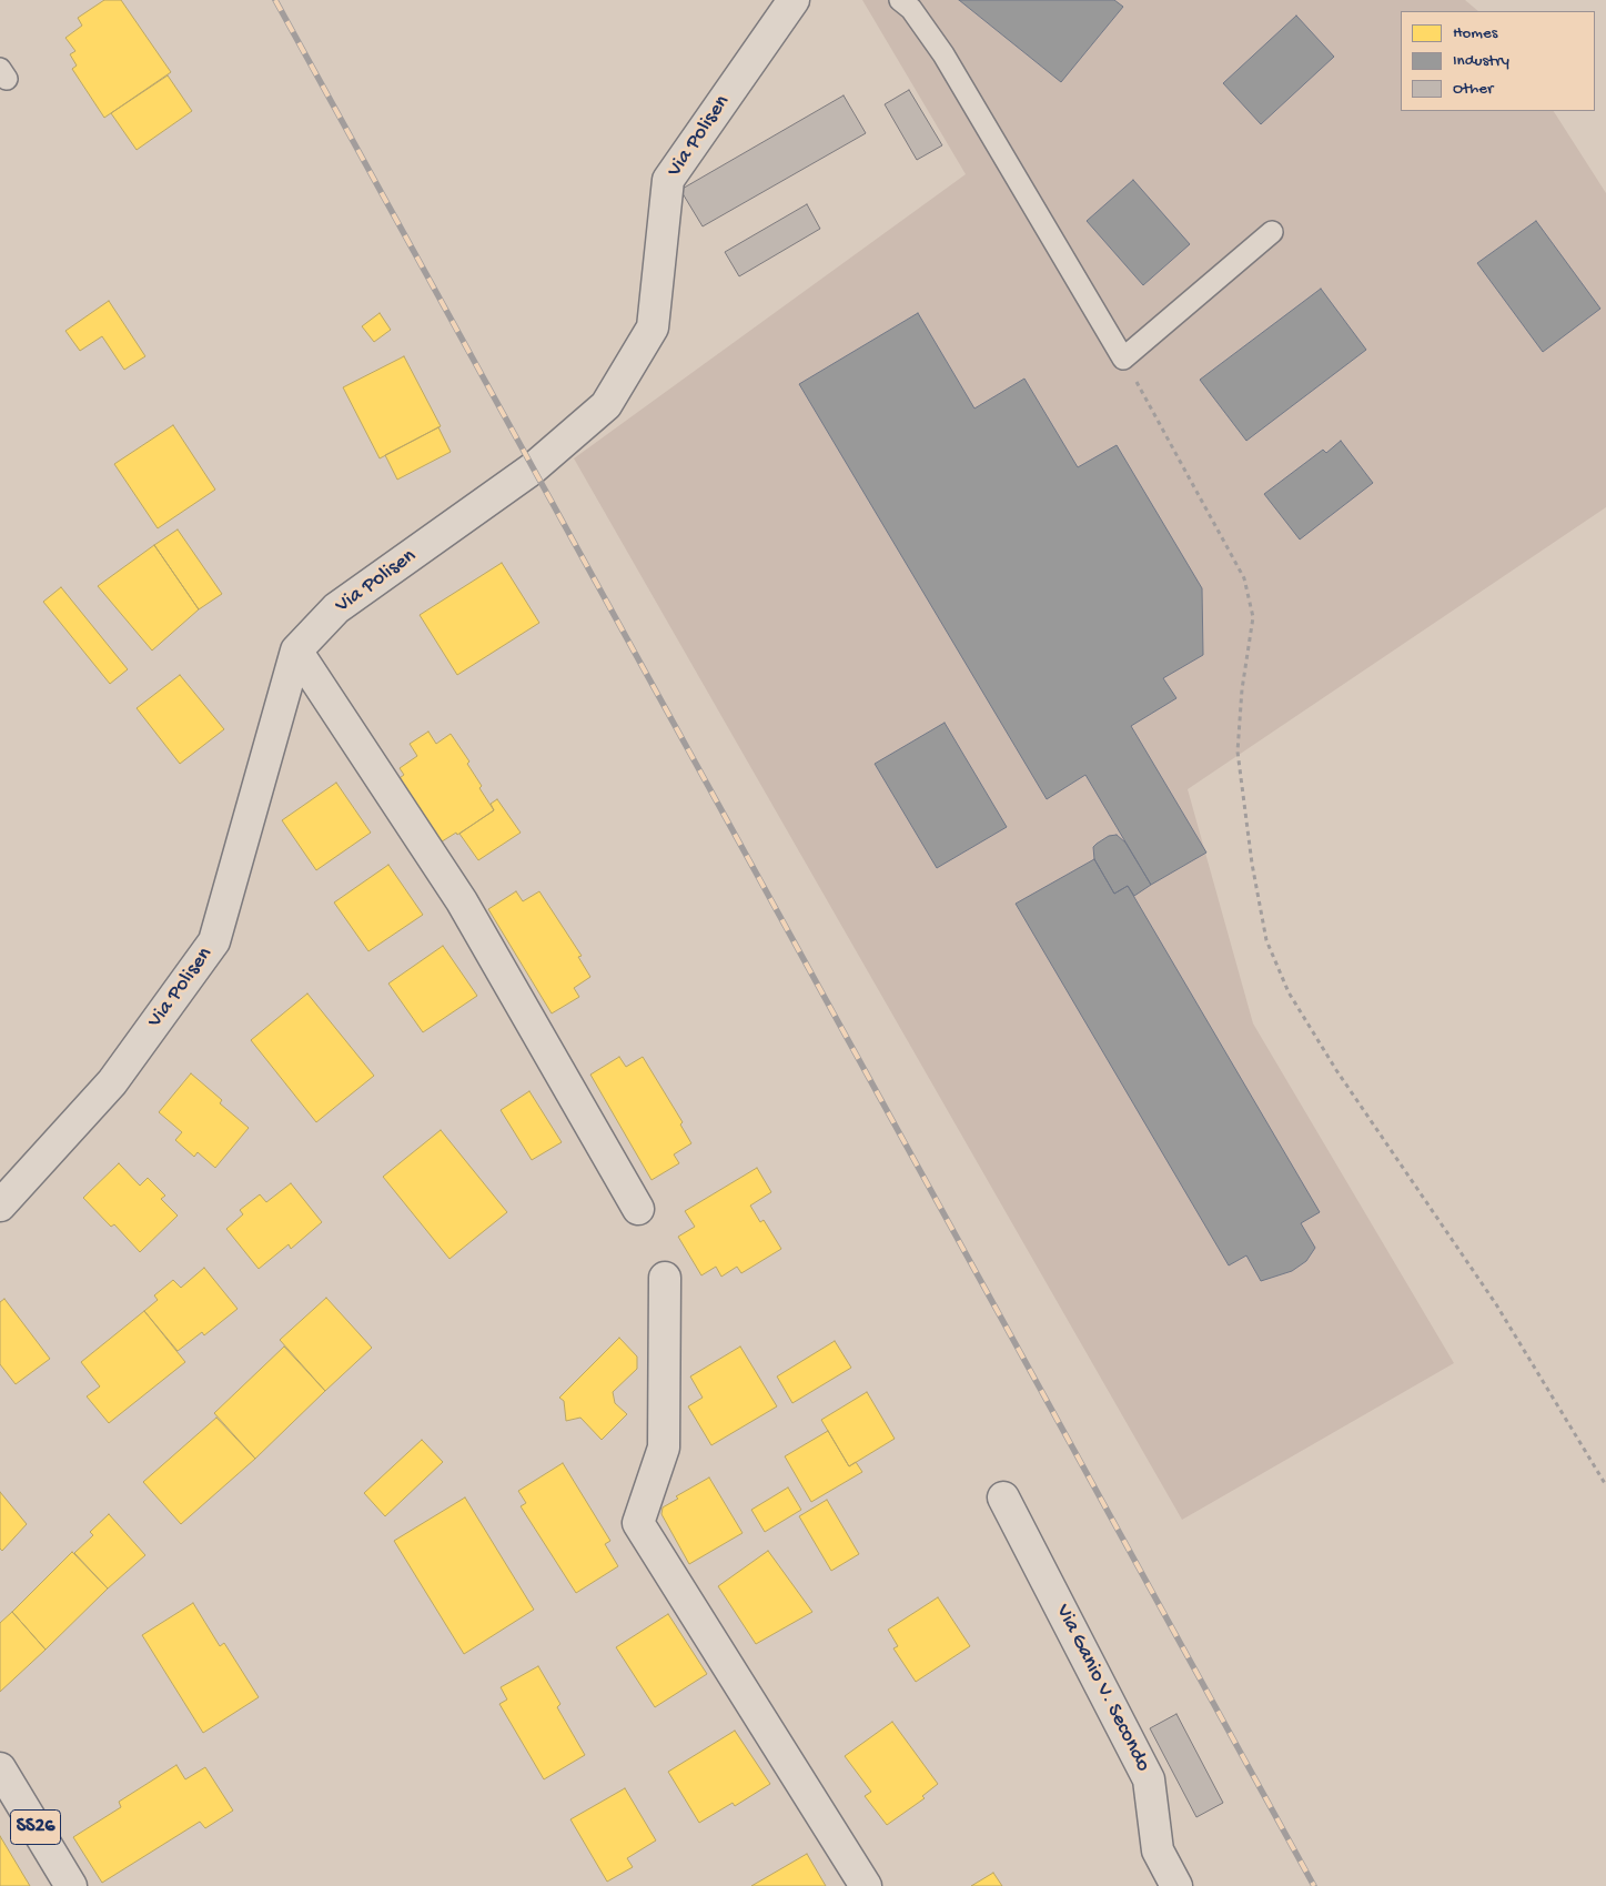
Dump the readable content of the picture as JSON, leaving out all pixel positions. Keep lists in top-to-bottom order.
{
  "streets": {
    "street": ["Via Polisen", "Via Ganio V. Secondo", "SS26"]
  },
  "legend": ["Homes", "Industry", "Other"]
}
